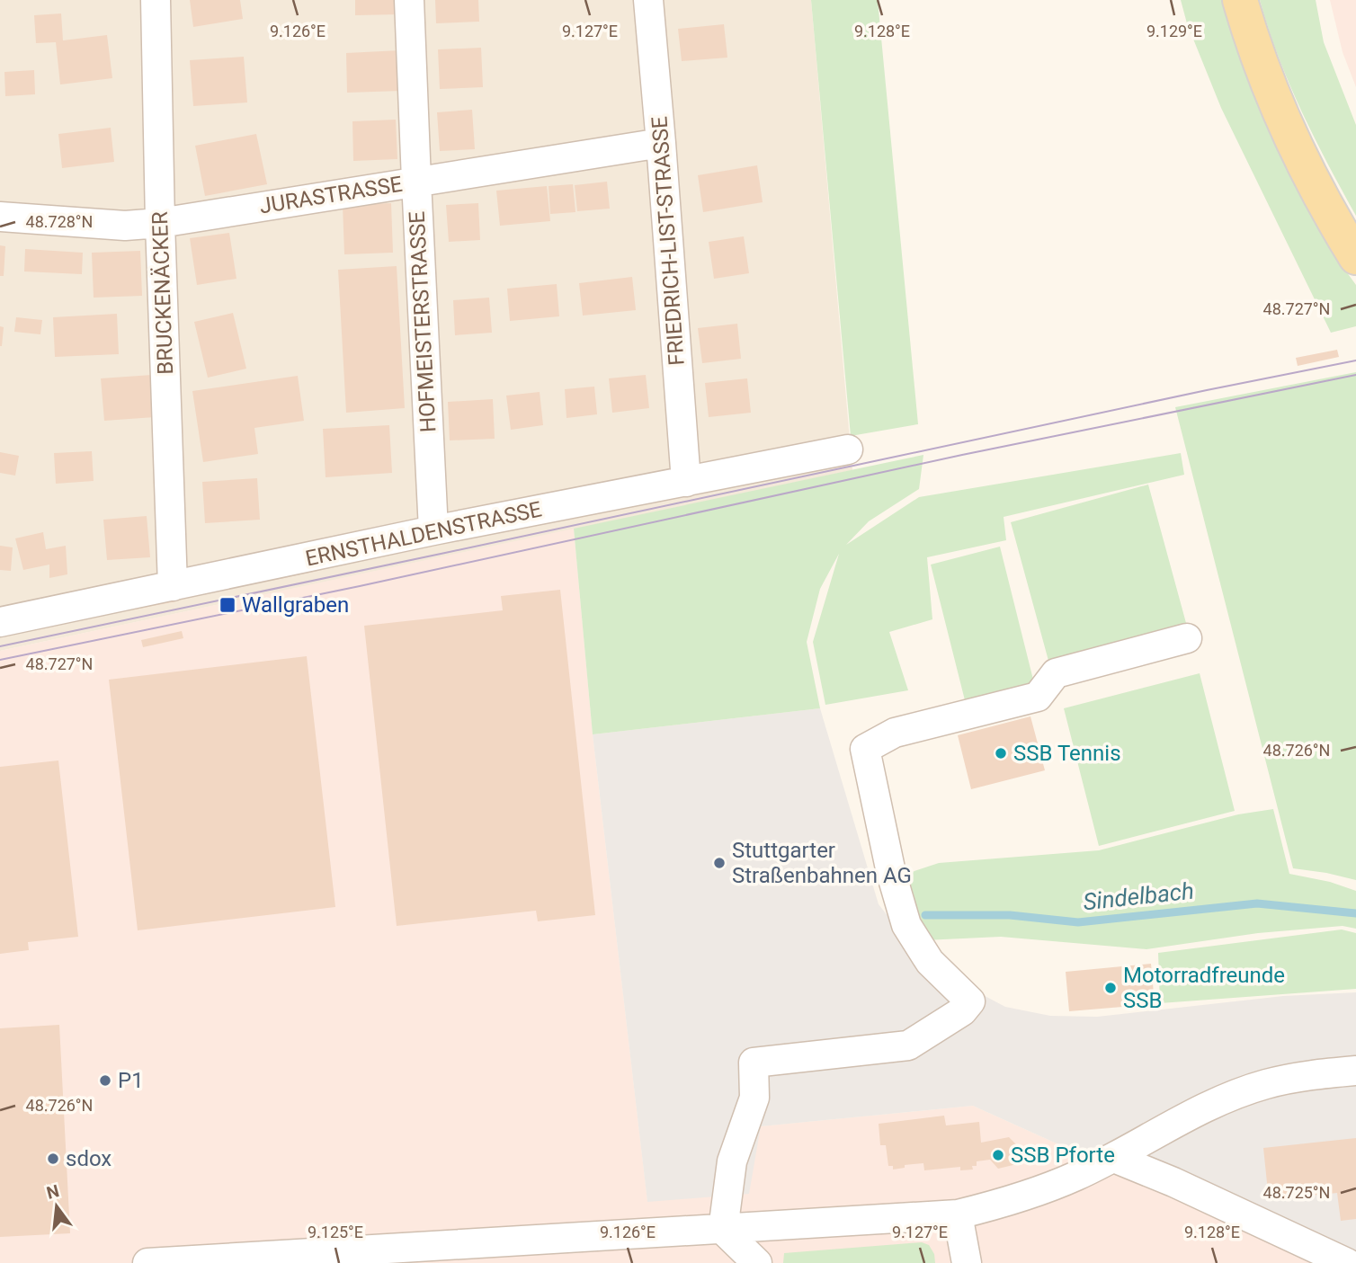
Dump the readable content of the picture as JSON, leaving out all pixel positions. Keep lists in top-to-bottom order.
{
  "streets": {
    "street": [
      "JURASTRASSE",
      "FRIEDRICH-LIST-STRASSE",
      "BRUCKENÄCKER",
      "HOFMEISTERSTRASSE",
      "ERNSTHALDENSTRASSE"
    ]
  },
  "crossings": [
    ["JURASTRASSE", "FRIEDRICH-LIST-STRASSE"],
    ["JURASTRASSE", "BRUCKENÄCKER"],
    ["JURASTRASSE", "HOFMEISTERSTRASSE"],
    ["FRIEDRICH-LIST-STRASSE", "ERNSTHALDENSTRASSE"],
    ["BRUCKENÄCKER", "ERNSTHALDENSTRASSE"],
    ["HOFMEISTERSTRASSE", "ERNSTHALDENSTRASSE"]
  ],
  "water": ["Sindelbach"],
  "places": {
    "transit": ["Wallgraben"],
    "other": [
      "SSB Tennis",
      "Stuttgarter Straßenbahnen AG",
      "Motorradfreunde SSB",
      "P1",
      "SSB Pforte",
      "sdox"
    ]
  },
  "north": "top",
  "coordinates": [
    "9.126°E",
    "9.127°E",
    "9.128°E",
    "9.129°E",
    "48.728°N",
    "48.727°N",
    "48.726°N",
    "48.725°N",
    "9.125°E"
  ]
}
